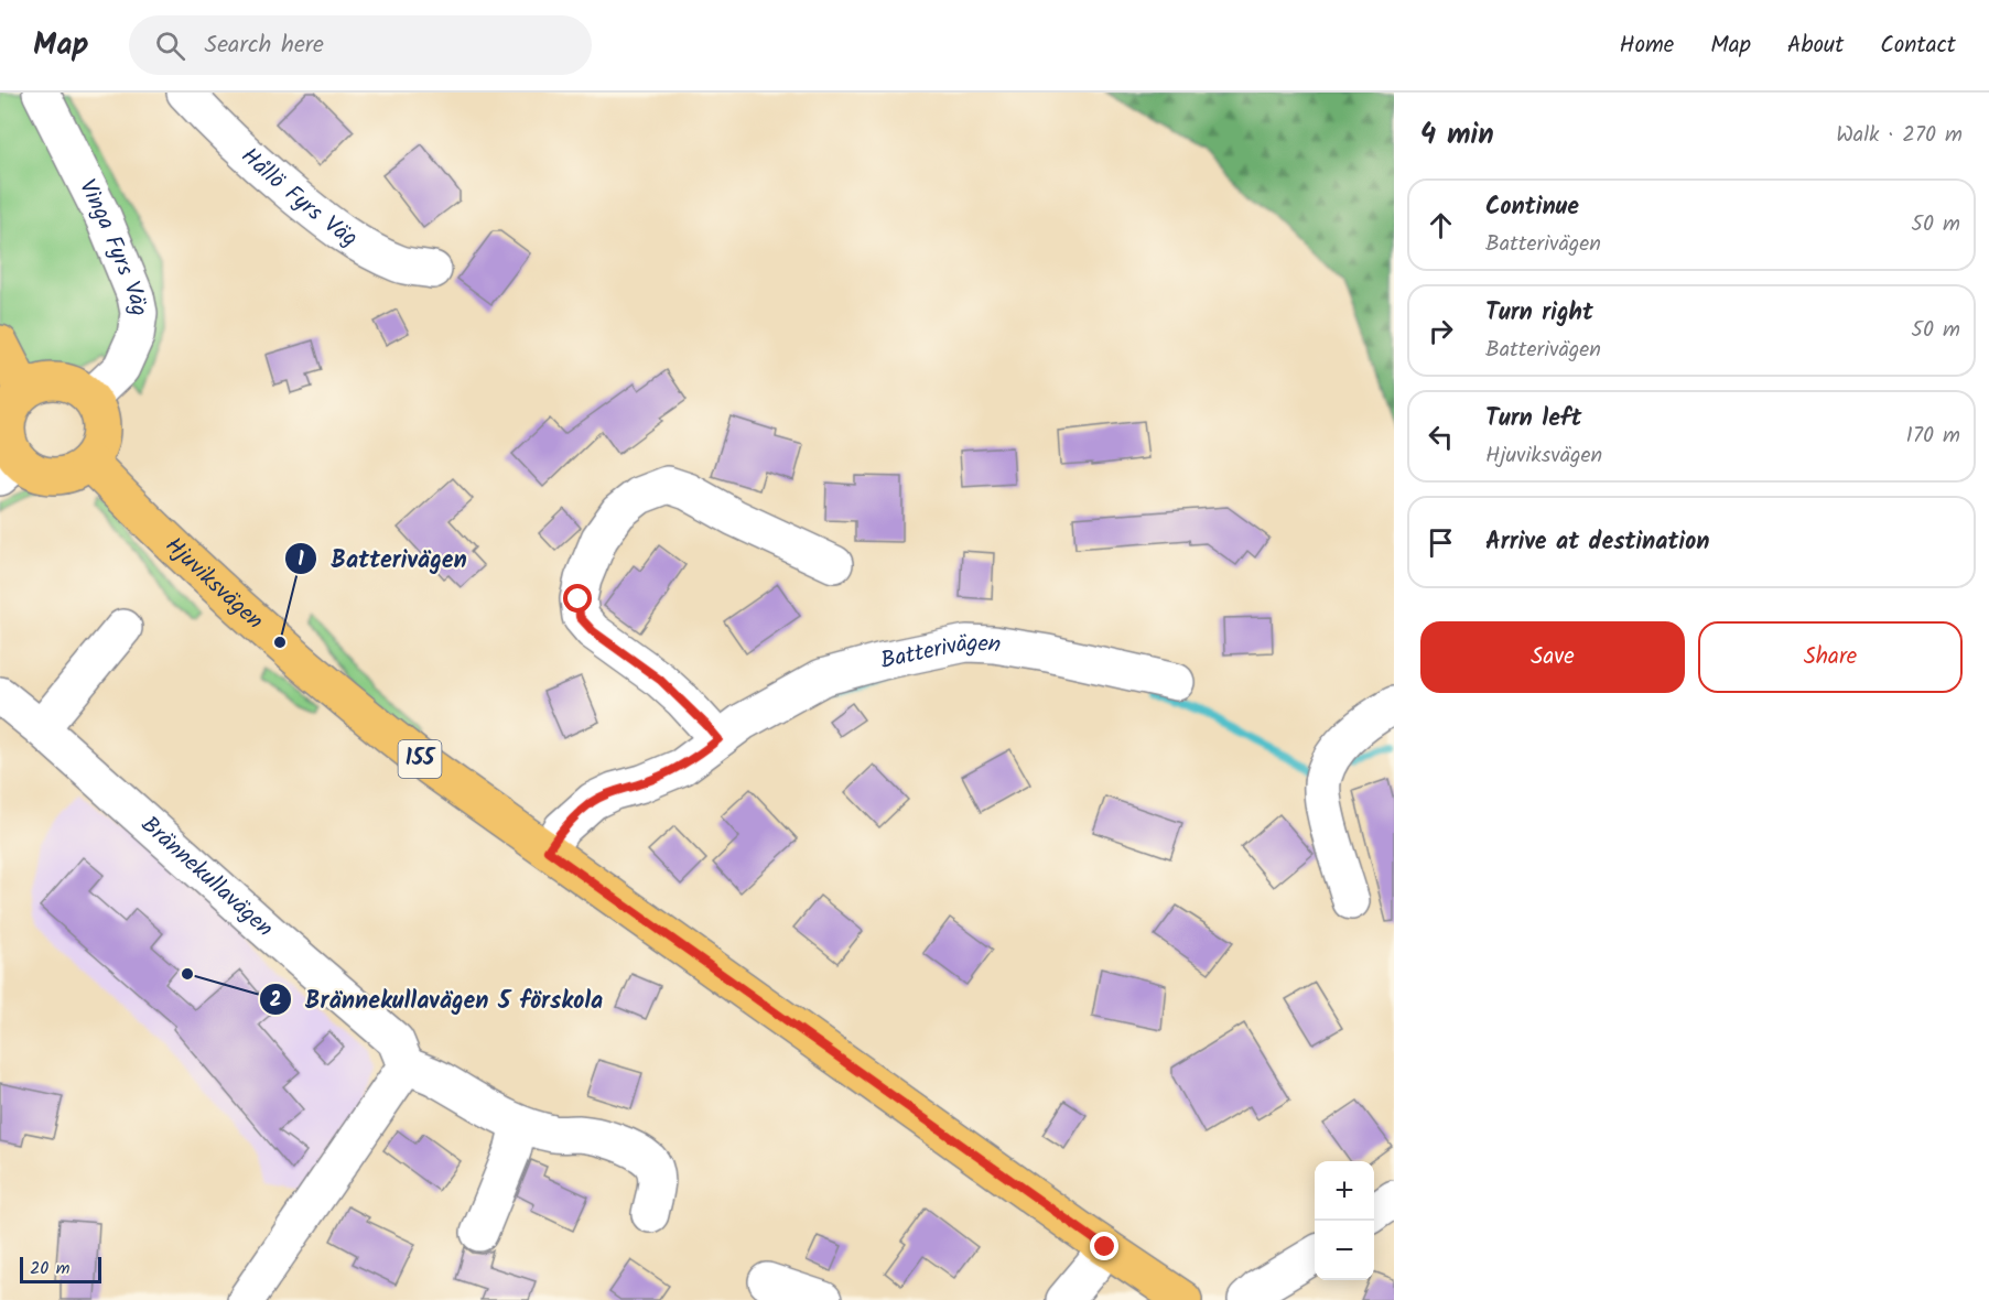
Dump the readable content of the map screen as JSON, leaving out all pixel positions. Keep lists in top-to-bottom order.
{
  "streets": {
    "main road": ["Hjuviksvägen", "155"],
    "street": [
      "Hållö Fyrs Väg",
      "Vinga Fyrs Väg",
      "Batterivägen",
      "Brännekullavägen"
    ]
  },
  "crossings": [
    ["Vinga Fyrs Väg", "Hjuviksvägen"],
    ["Hjuviksvägen", "Batterivägen"]
  ],
  "places": ["Batterivägen", "Brännekullavägen 5 förskola"],
  "scale_bar": "20 m",
  "page": {
    "header": "Map",
    "search": "Search here",
    "nav": [
      "Home",
      "Map",
      "About",
      "Contact"
    ],
    "heading": ["4 min", "Walk · 270 m"],
    "list": [
      ["Continue", "Batterivägen", "50 m"],
      ["Turn right", "Batterivägen", "50 m"],
      ["Turn left", "Hjuviksvägen", "170 m"],
      "Arrive at destination"
    ],
    "buttons": ["Save", "Share"],
    "map_buttons": ["+", "−"],
    "scale": "20 m"
  }
}
